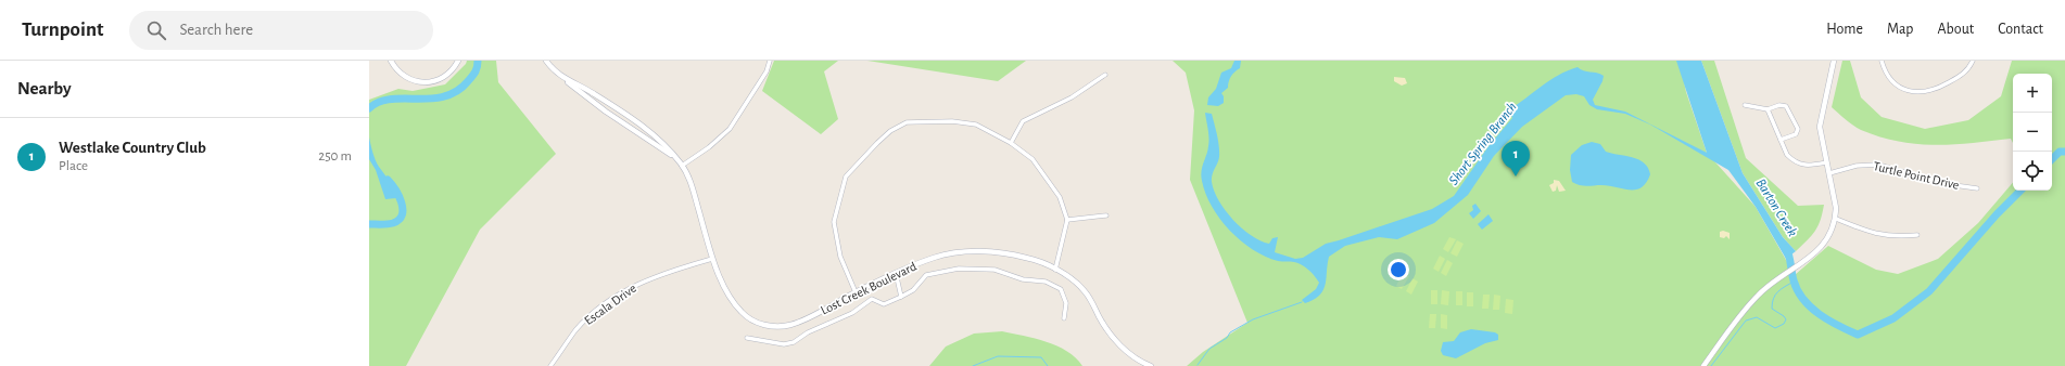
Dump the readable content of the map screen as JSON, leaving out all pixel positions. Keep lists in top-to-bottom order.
{
  "streets": {
    "street": ["Turtle Point Drive", "Lost Creek Boulevard", "Escala Drive"]
  },
  "crossings": [
    ["Lost Creek Boulevard", "Escala Drive"]
  ],
  "water": ["Short Spring Branch", "Barton Creek"],
  "page": {
    "header": "Turnpoint",
    "search": "Search here",
    "nav": [
      "Home",
      "Map",
      "About",
      "Contact"
    ],
    "heading": "Nearby",
    "map_buttons": ["+", "−"],
    "list": [
      {
        "mark": "1",
        "name": "Westlake Country Club",
        "note": "Place",
        "value": "250 m"
      }
    ],
    "pins": "1"
  }
}
